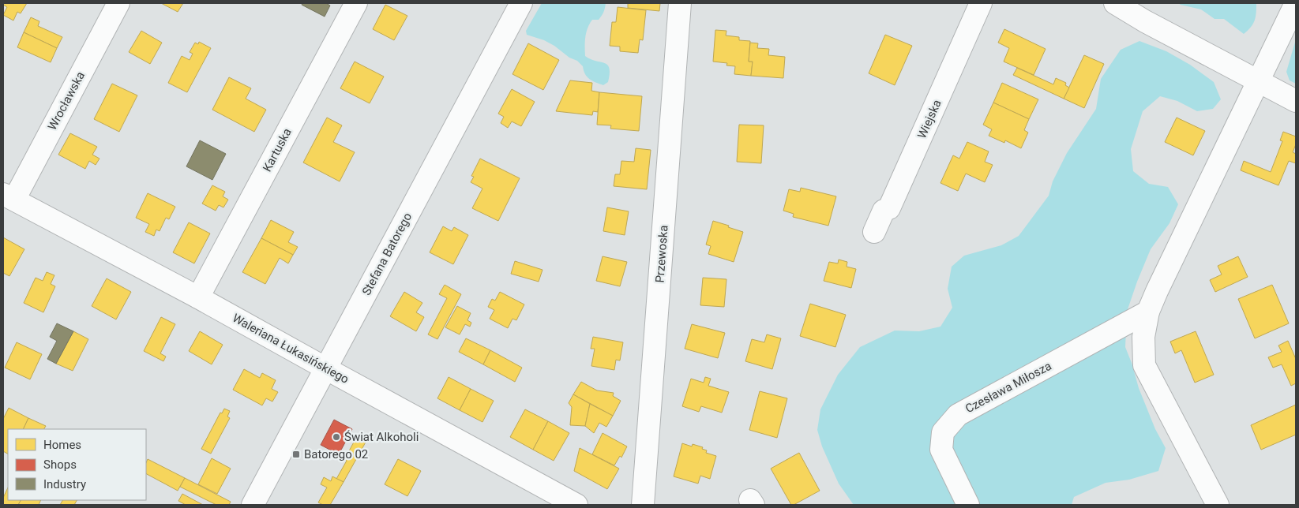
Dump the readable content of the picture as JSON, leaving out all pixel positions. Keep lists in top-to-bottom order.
{
  "streets": {
    "street": [
      "Wrocławska",
      "Wiejska",
      "Kartuska",
      "Stefana Batorego",
      "Przewoska",
      "Waleriana Łukasińskiego",
      "Czesława Miłosza"
    ]
  },
  "crossings": [
    ["Wrocławska", "Waleriana Łukasińskiego"],
    ["Kartuska", "Waleriana Łukasińskiego"],
    ["Stefana Batorego", "Waleriana Łukasińskiego"]
  ],
  "places": {
    "other": ["Świat Alkoholi"],
    "transit": ["Batorego 02"]
  },
  "legend": ["Homes", "Shops", "Industry"]
}
